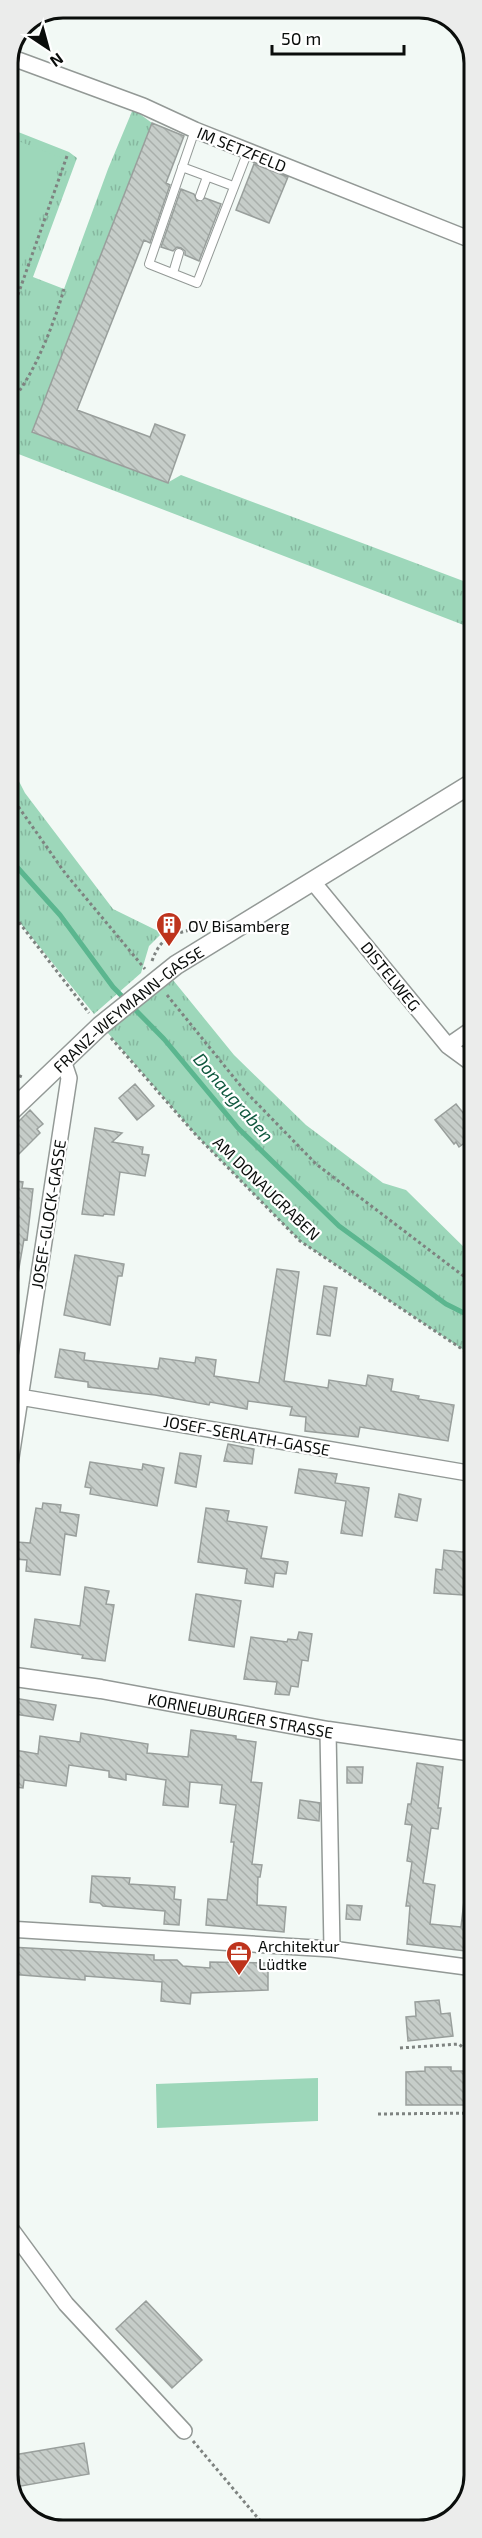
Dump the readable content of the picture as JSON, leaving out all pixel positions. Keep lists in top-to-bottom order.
{
  "streets": {
    "street": [
      "IM SETZFELD",
      "DISTELWEG",
      "FRANZ-WEYMANN-GASSE",
      "JOSEF-GLOCK-GASSE",
      "JOSEF-SERLATH-GASSE",
      "KORNEUBURGER STRASSE"
    ],
    "path": ["AM DONAUGRABEN"]
  },
  "crossings": [
    ["DISTELWEG", "FRANZ-WEYMANN-GASSE"],
    ["FRANZ-WEYMANN-GASSE", "AM DONAUGRABEN"],
    ["FRANZ-WEYMANN-GASSE", "JOSEF-GLOCK-GASSE"]
  ],
  "water": ["Donaugraben"],
  "places": {
    "building": ["OV Bisamberg"],
    "office": ["Architektur Lüdtke"]
  },
  "scale_bar": "50 m",
  "north": "bottom right"
}
